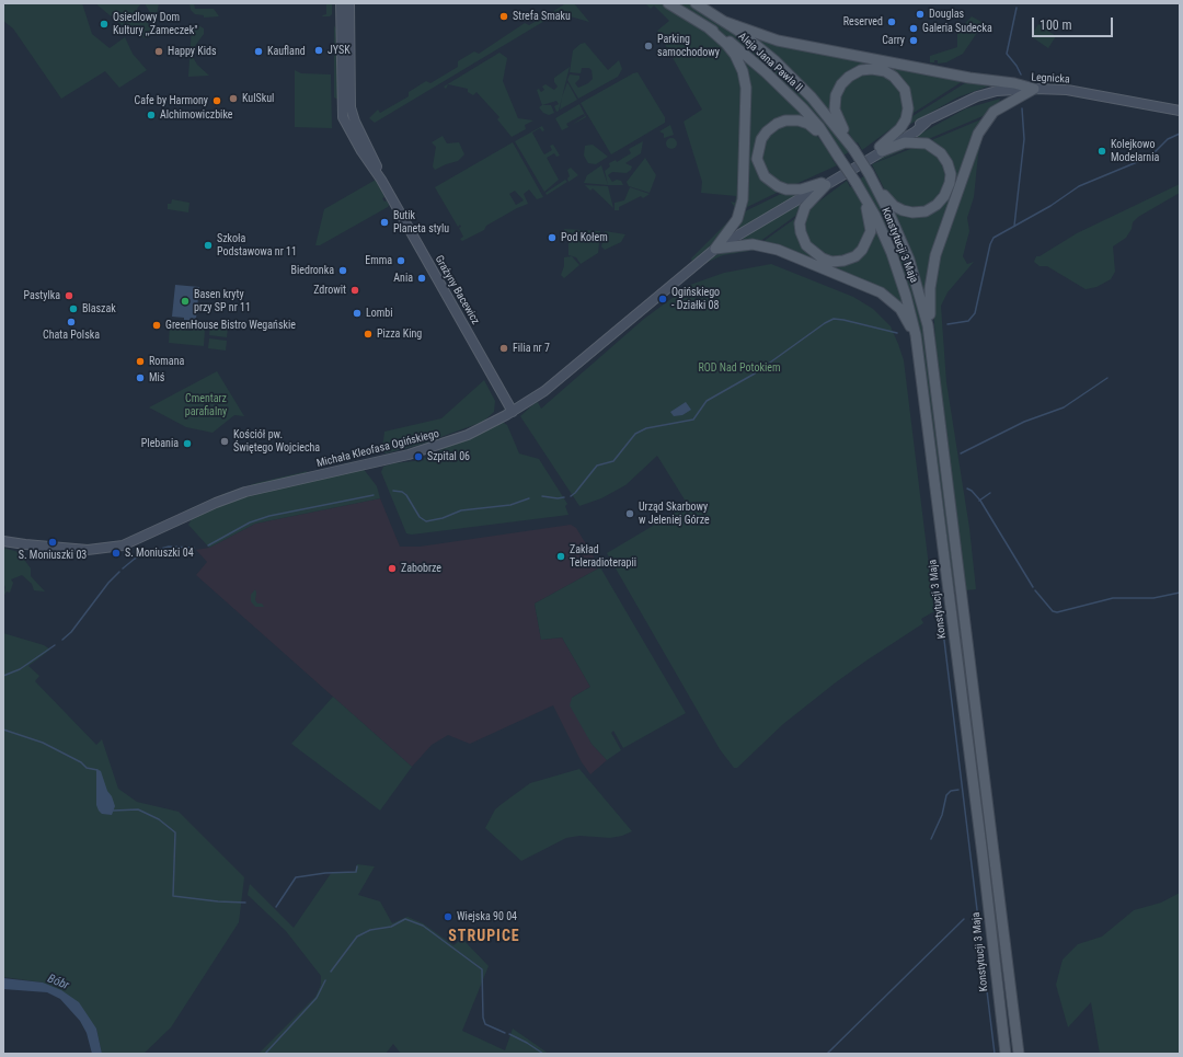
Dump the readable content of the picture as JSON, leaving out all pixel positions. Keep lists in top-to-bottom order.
{
  "streets": {
    "main road": ["Aleja Jana Pawła II", "Konstytucji 3 Maja"],
    "street": ["Legnicka", "Grażyny Bacewicz", "Michała Kleofasa Ogińskiego"]
  },
  "crossings": [
    ["Aleja Jana Pawła II", "Konstytucji 3 Maja"],
    ["Legnicka", "Michała Kleofasa Ogińskiego"],
    ["Grażyny Bacewicz", "Michała Kleofasa Ogińskiego"]
  ],
  "districts": ["STRUPICE"],
  "water": ["Bóbr"],
  "parks": ["ROD Nad Potokiem", "Cmentarz parafialny"],
  "places": [
    "Douglas",
    "Strefa Smaku",
    "Reserved",
    "Osiedlowy Dom Kultury ,,Zameczek\"",
    "Galeria Sudecka",
    "Carry",
    "Parking samochodowy",
    "JYSK",
    "Happy Kids",
    "Kaufland",
    "KulSkul",
    "Cafe by Harmony",
    "Alchimowiczbike",
    "Kolejkowo Modelarnia",
    "Butik Planeta stylu",
    "Pod Kołem",
    "Szkoła Podstawowa nr 11",
    "Emma",
    "Biedronka",
    "Ania",
    "Zdrowit",
    "Pastylka",
    "Ogińskiego - Działki 08",
    "Basen kryty przy SP nr 11",
    "Blaszak",
    "Lombi",
    "Chata Polska",
    "GreenHouse Bistro Wegańskie",
    "Pizza King",
    "Filia nr 7",
    "Romana",
    "Miś",
    "Kościół pw. Świętego Wojciecha",
    "Plebania",
    "Szpital 06",
    "Urząd Skarbowy w Jeleniej Górze",
    "S. Moniuszki 03",
    "S. Moniuszki 04",
    "Zakład Teleradioterapii",
    "Zabobrze",
    "Wiejska 90 04"
  ],
  "scale_bar": "100 m"
}
